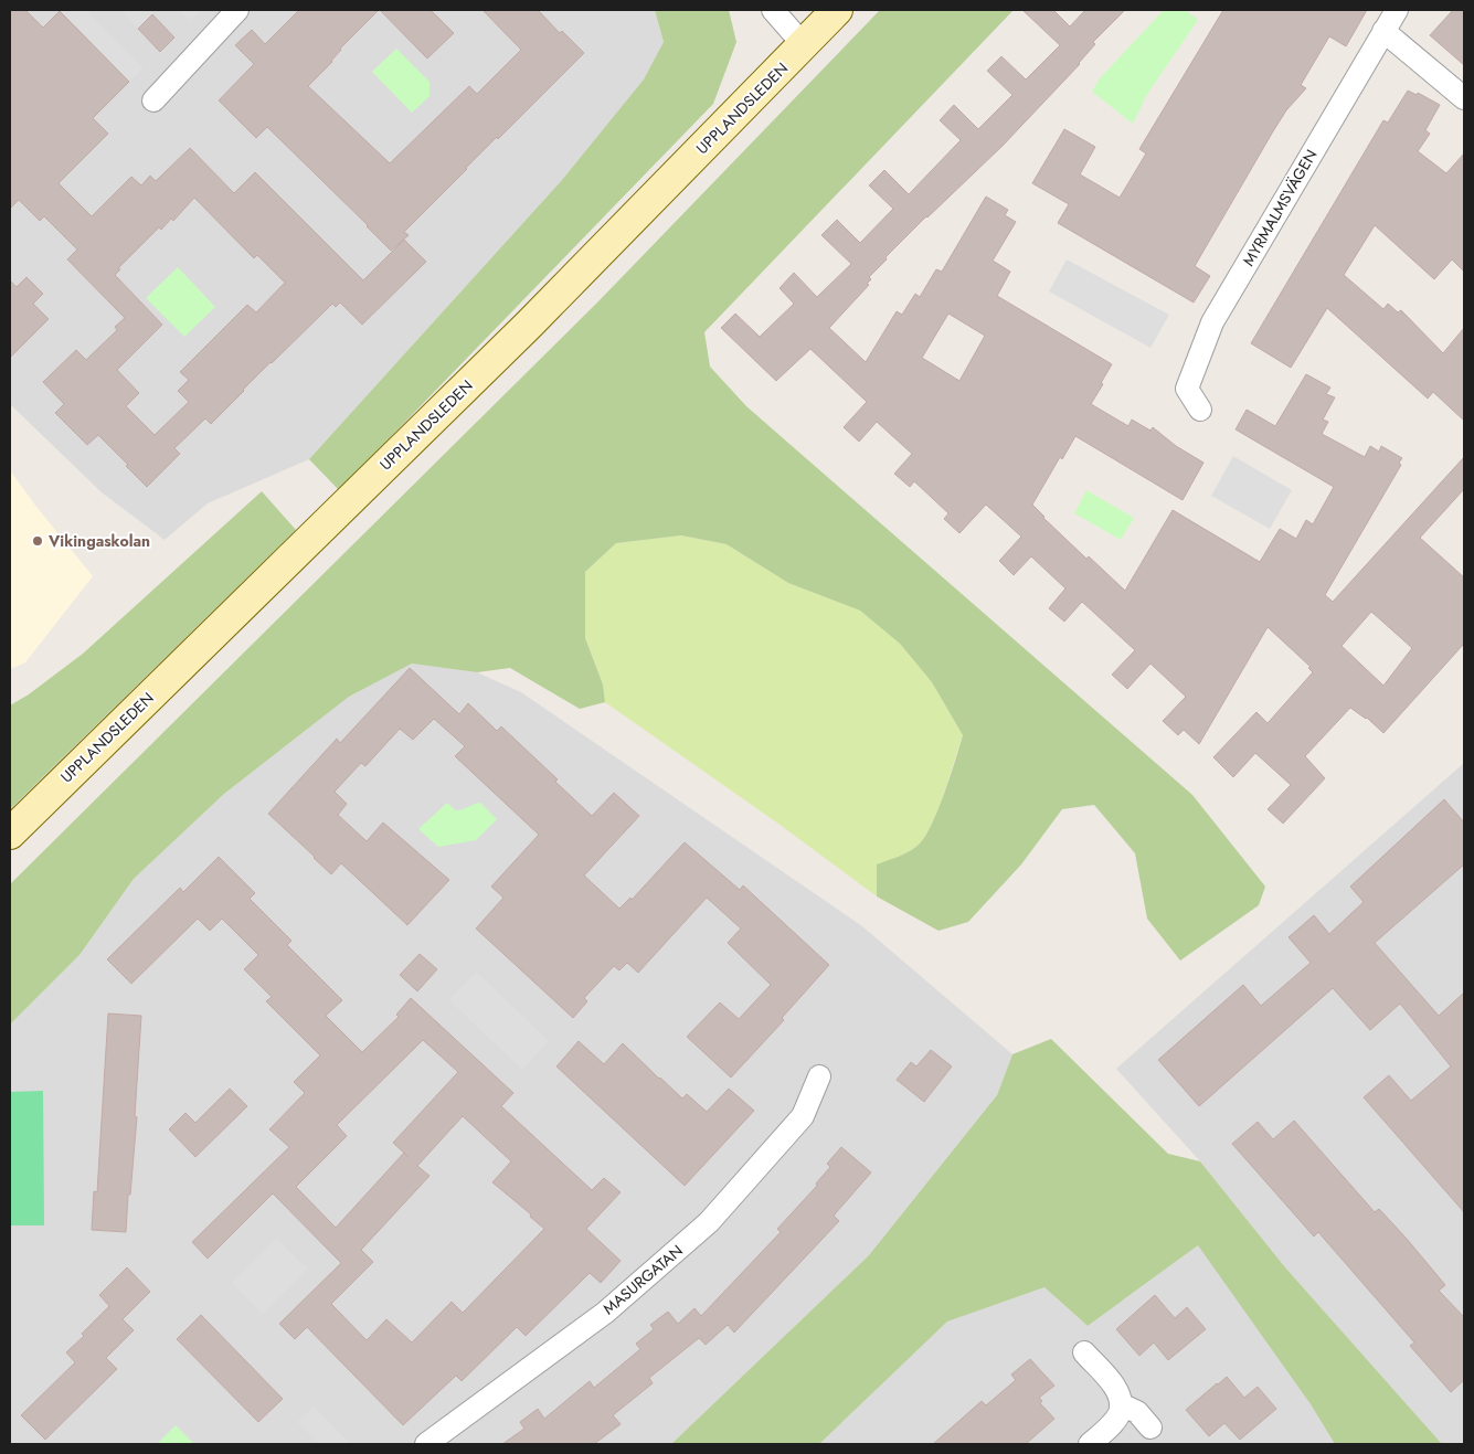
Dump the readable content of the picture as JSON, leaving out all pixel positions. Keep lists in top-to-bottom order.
{
  "streets": {
    "street": ["UPPLANDSLEDEN", "MYRMALMSVÄGEN", "MASURGATAN"]
  },
  "places": ["Vikingaskolan"]
}
